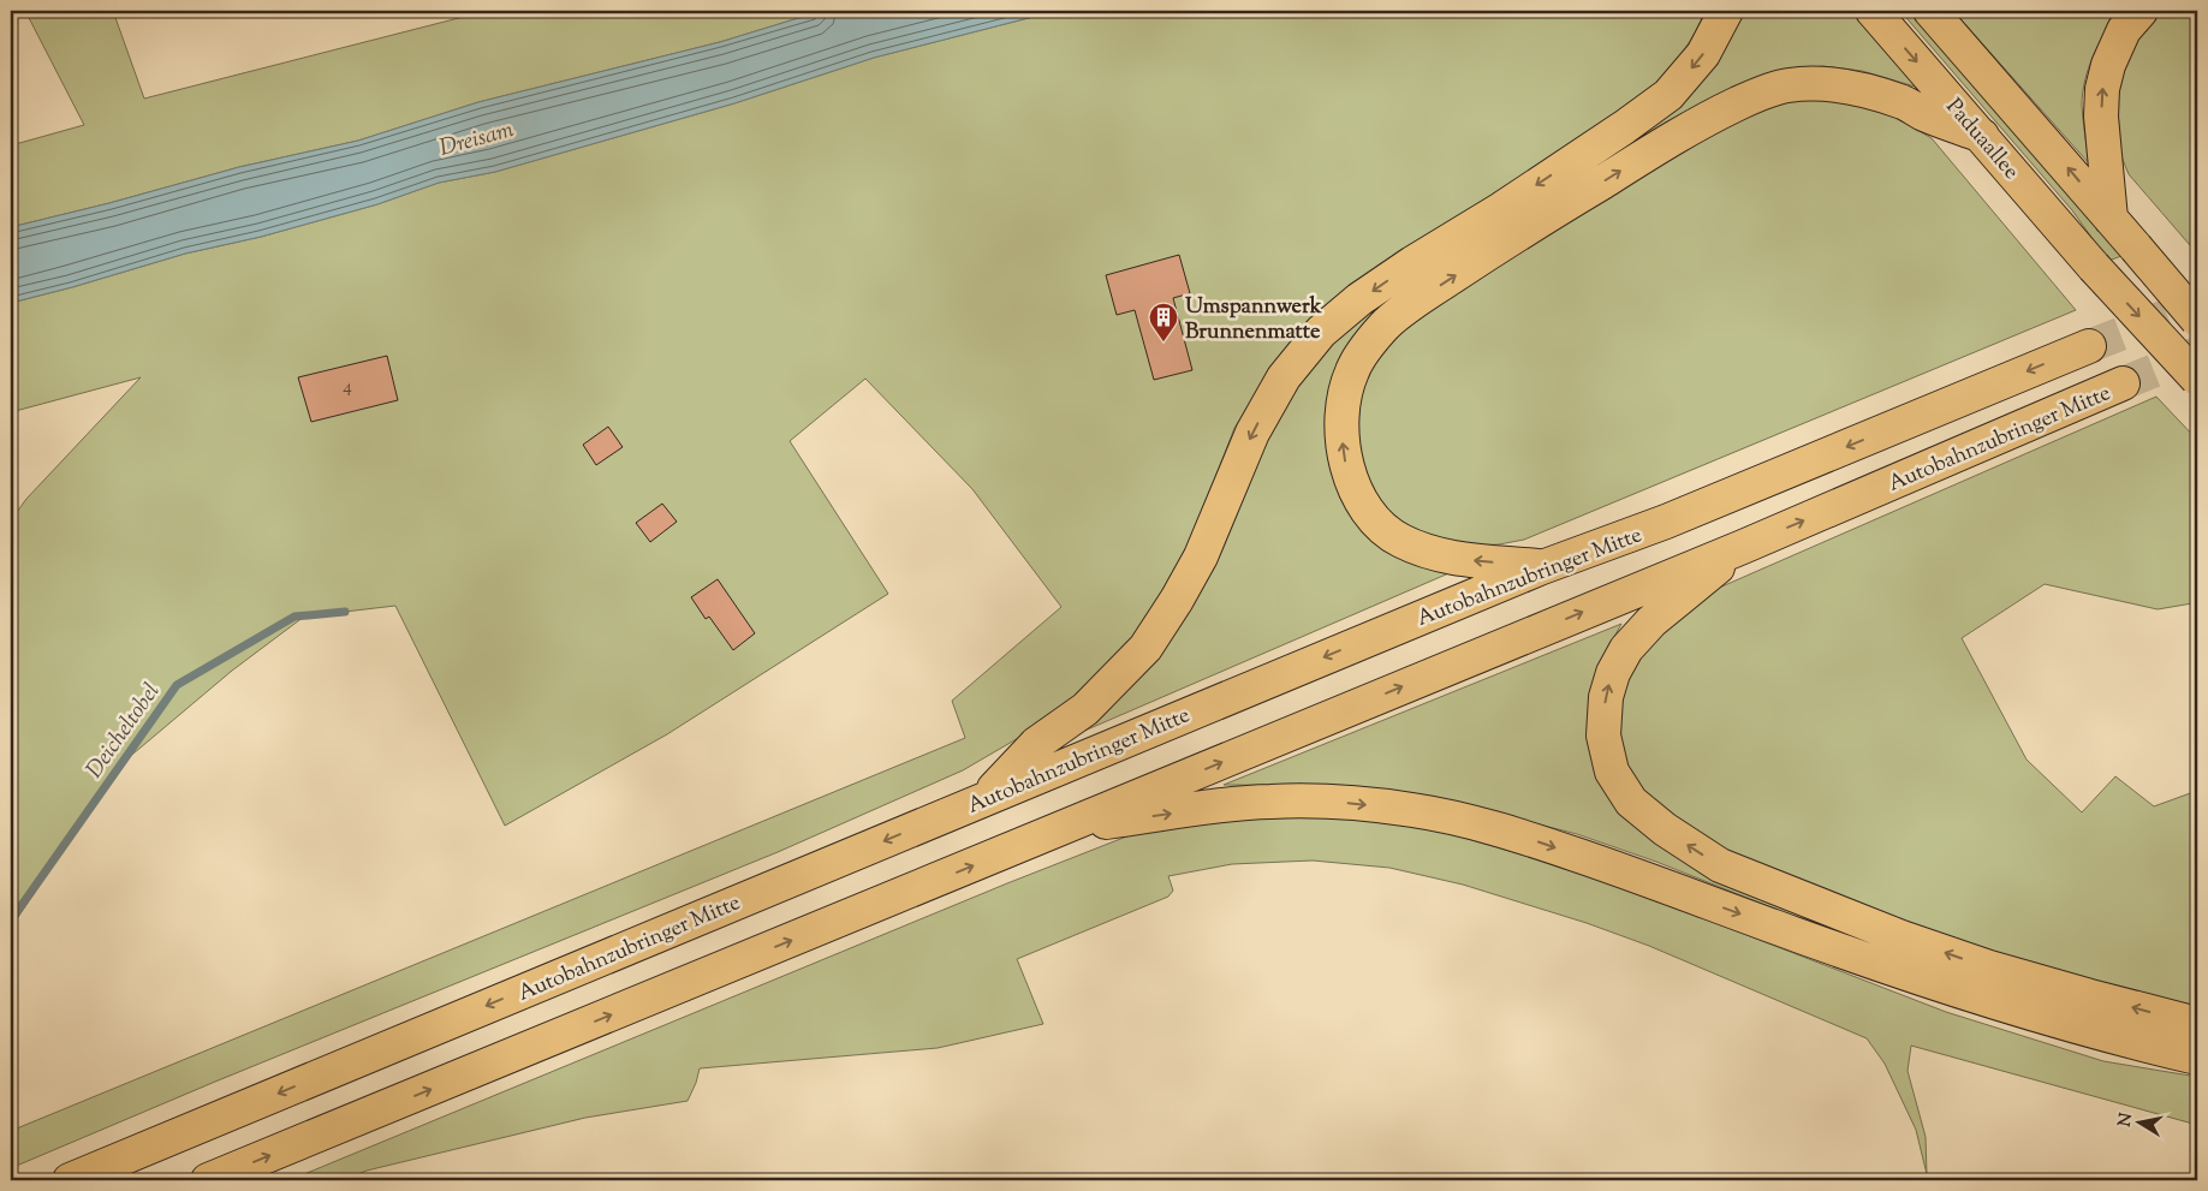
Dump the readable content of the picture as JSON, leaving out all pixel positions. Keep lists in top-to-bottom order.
{
  "streets": {
    "highway": ["Paduaallee", "Autobahnzubringer Mitte"]
  },
  "water": ["Dreisam", "Deicheltobel"],
  "places": {
    "building": ["Umspannwerk Brunnenmatte"]
  },
  "house_numbers": ["4"],
  "north": "left"
}
